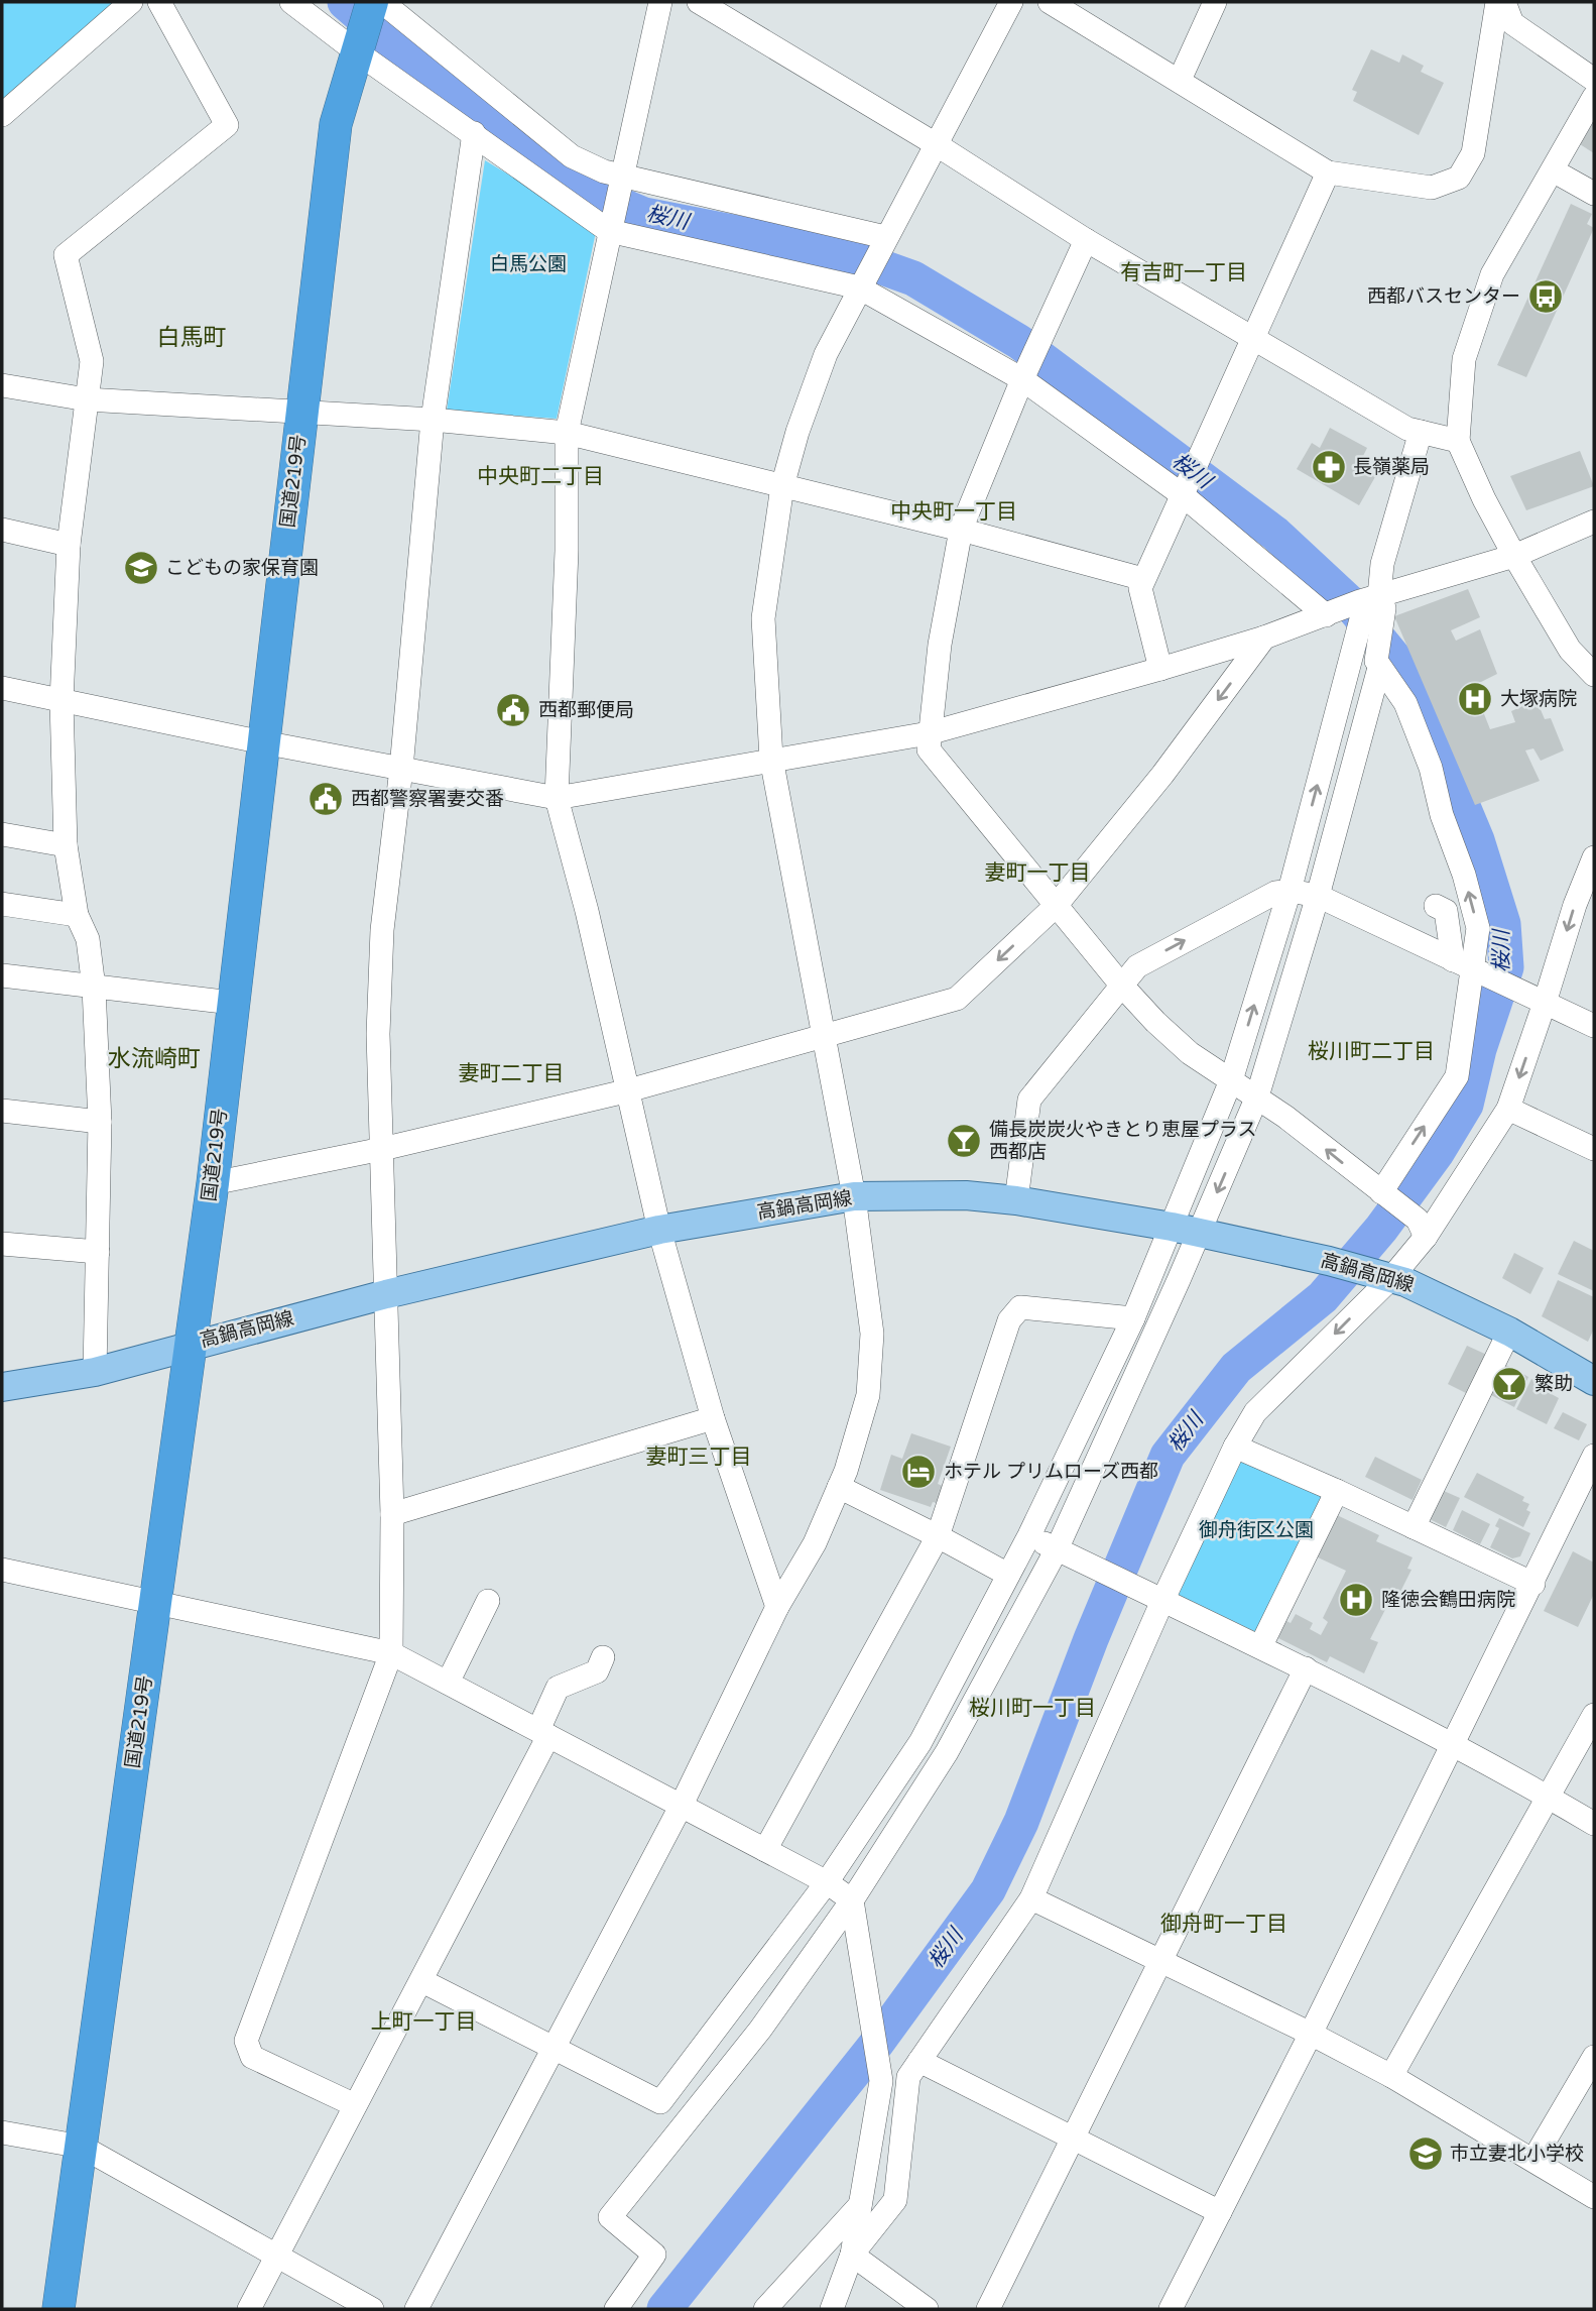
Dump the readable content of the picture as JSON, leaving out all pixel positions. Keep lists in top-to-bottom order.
{
  "streets": {
    "highway": ["国道219号"],
    "main road": ["高鍋高岡線"]
  },
  "crossings": [
    ["国道219号", "高鍋高岡線"]
  ],
  "districts": [
    "有吉町一丁目",
    "白馬町",
    "中央町二丁目",
    "中央町一丁目",
    "妻町一丁目",
    "桜川町二丁目",
    "水流崎町",
    "妻町二丁目",
    "妻町三丁目",
    "桜川町一丁目",
    "御舟町一丁目",
    "上町一丁目"
  ],
  "water": ["桜川"],
  "parks": ["白馬公園", "御舟街区公園"],
  "places": {
    "bus stop": ["西都バスセンター"],
    "pharmacy": ["長嶺薬局"],
    "school or university": ["こどもの家保育園", "市立妻北小学校"],
    "hospital": ["大塚病院", "隆徳会鶴田病院"],
    "public building": ["西都郵便局", "西都警察署妻交番"],
    "bar": ["備長炭炭火やきとり恵屋プラス 西都店", "繁助"],
    "hotel": ["ホテル プリムローズ西都"]
  }
}
